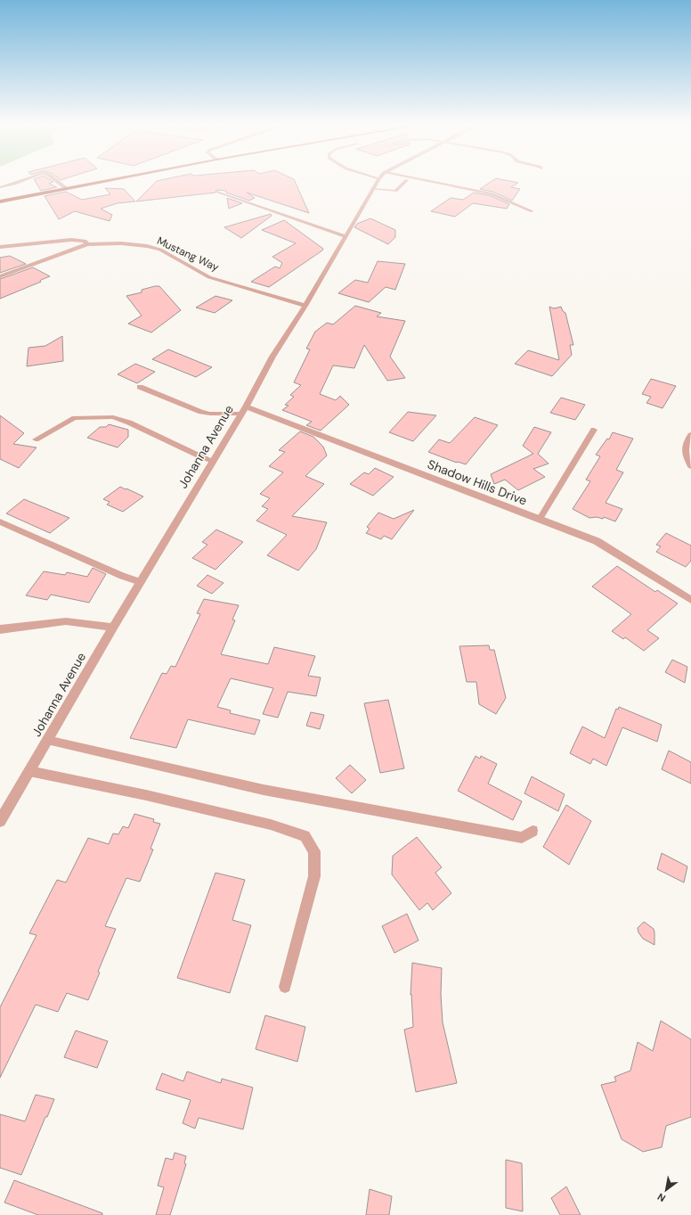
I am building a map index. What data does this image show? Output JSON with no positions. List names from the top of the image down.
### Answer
{
  "streets": {
    "street": ["Mustang Way", "Johanna Avenue", "Shadow Hills Drive"]
  },
  "crossings": [
    ["Mustang Way", "Johanna Avenue"],
    ["Johanna Avenue", "Shadow Hills Drive"]
  ],
  "north": "bottom left"
}
